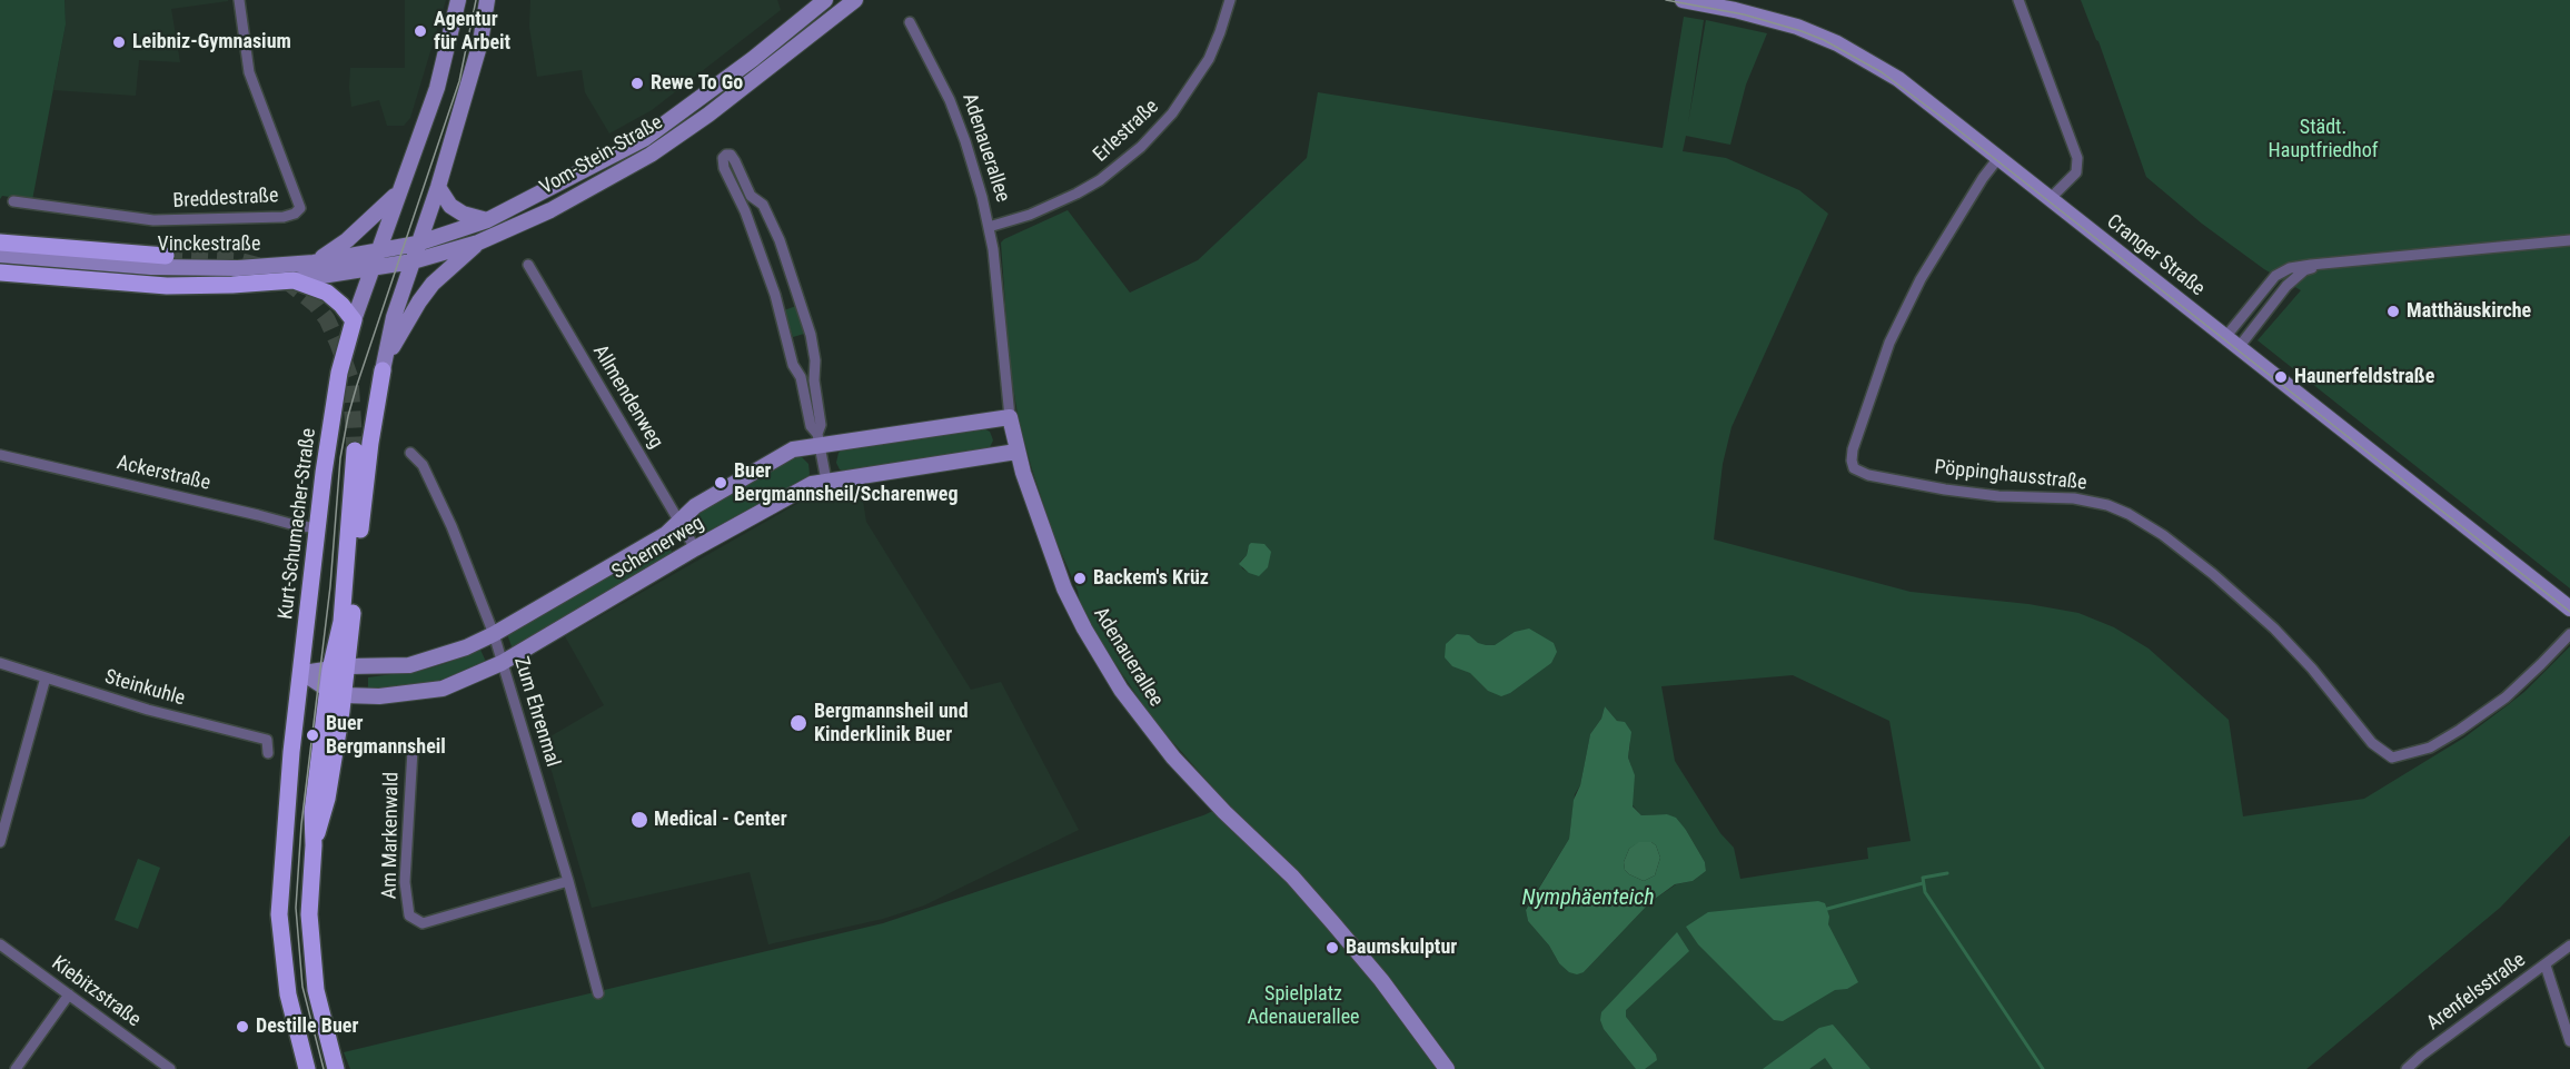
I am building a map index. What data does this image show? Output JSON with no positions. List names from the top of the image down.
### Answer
{
  "streets": {
    "main road": [
      "Adenauerallee",
      "Vom-Stein-Straße",
      "Vinckestraße",
      "Cranger Straße",
      "Kurt-Schumacher-Straße",
      "Schernerweg"
    ],
    "street": [
      "Erlestraße",
      "Breddestraße",
      "Allmendenweg",
      "Ackerstraße",
      "Pöppinghausstraße",
      "Steinkuhle",
      "Zum Ehrenmal",
      "Am Markenwald",
      "Kiebitzstraße",
      "Arenfelsstraße"
    ]
  },
  "crossings": [
    ["Erlestraße", "Adenauerallee"],
    ["Adenauerallee", "Schernerweg"],
    ["Vom-Stein-Straße", "Vinckestraße"],
    ["Vinckestraße", "Kurt-Schumacher-Straße"],
    ["Cranger Straße", "Pöppinghausstraße"],
    ["Allmendenweg", "Schernerweg"],
    ["Ackerstraße", "Kurt-Schumacher-Straße"],
    ["Kurt-Schumacher-Straße", "Schernerweg"],
    ["Schernerweg", "Zum Ehrenmal"],
    ["Zum Ehrenmal", "Am Markenwald"]
  ],
  "water": ["Nymphäenteich"],
  "parks": ["Städt. Hauptfriedhof", "Spielplatz Adenauerallee"],
  "places": [
    "Agentur für Arbeit",
    "Leibniz-Gymnasium",
    "Rewe To Go",
    "Matthäuskirche",
    "Haunerfeldstraße",
    "Buer Bergmannsheil/Scharenweg",
    "Backem's Krüz",
    "Bergmannsheil und Kinderklinik Buer",
    "Buer Bergmannsheil",
    "Medical - Center",
    "Baumskulptur",
    "Destille Buer"
  ]
}
